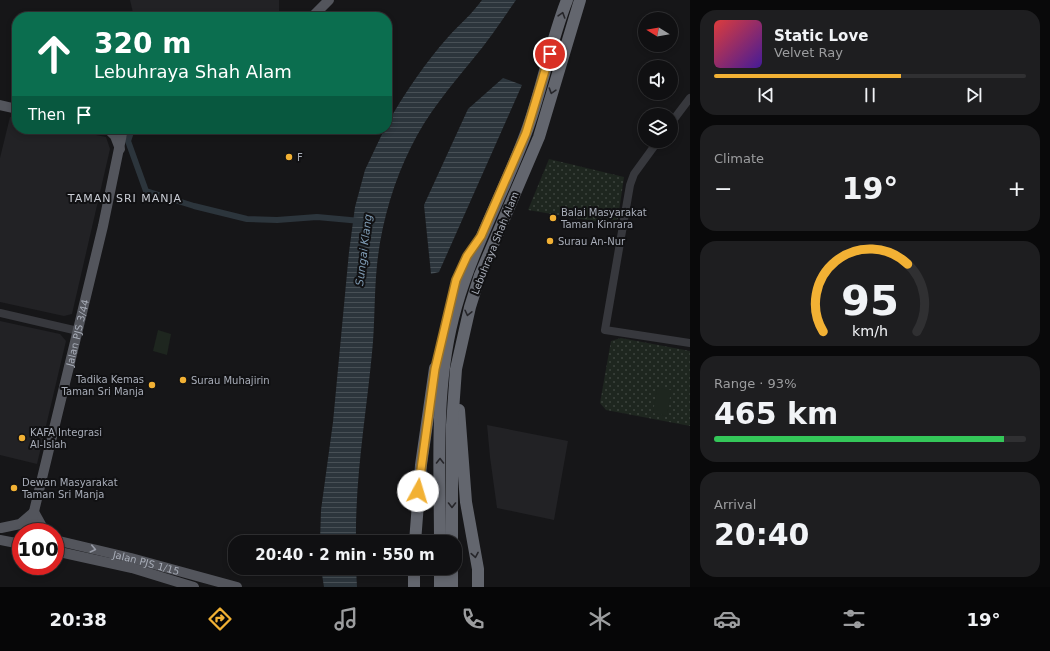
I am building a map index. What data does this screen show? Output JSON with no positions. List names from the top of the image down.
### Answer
{
  "streets": {
    "highway": ["Lebuhraya Shah Alam"],
    "main road": ["Jalan PJS 3/44", "Jalan PJS 1/15"]
  },
  "districts": ["TAMAN SRI MANJA"],
  "water": ["Sungai Klang"],
  "places": [
    "F",
    "Balai Masyarakat Taman Kinrara",
    "Surau An-Nur",
    "Surau Muhajirin",
    "Tadika Kemas Taman Sri Manja",
    "KAFA Integrasi Al-Islah",
    "Dewan Masyarakat Taman Sri Manja"
  ],
  "north": "left",
  "page": {
    "turn": ["320 m", "Lebuhraya Shah Alam"],
    "song": ["Static Love", "Velvet Ray"],
    "then": "Then",
    "tile": [
      "Climate",
      ["Range · 93%", "465 km"],
      ["Arrival", "20:40"]
    ],
    "heat": ["−", "19°", "+"],
    "limit": "100",
    "trip": "20:40 · 2 min · 550 m",
    "tabs": ["20:38", "19°"],
    "gauge": ["95", "km/h"]
  }
}
